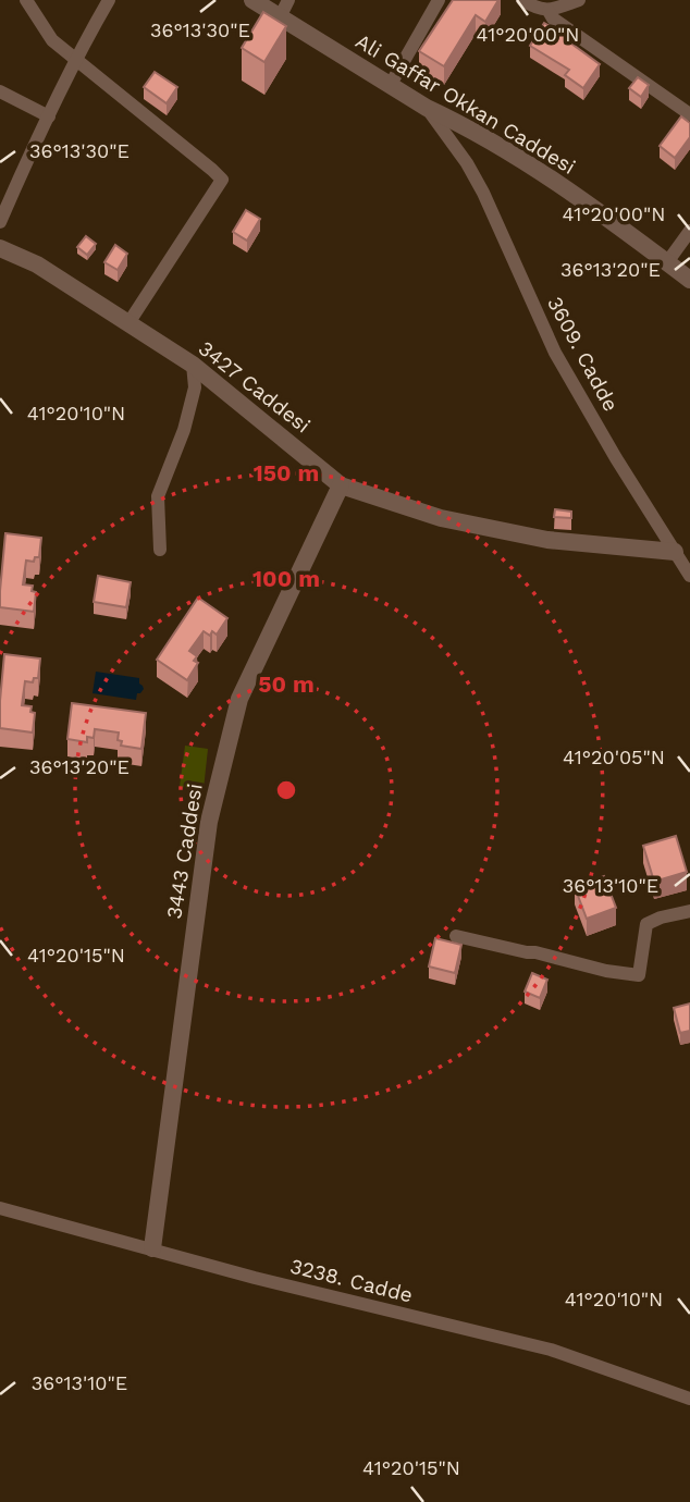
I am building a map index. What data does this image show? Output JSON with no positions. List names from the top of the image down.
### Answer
{
  "streets": {
    "street": [
      "Ali Gaffar Okkan Caddesi",
      "3609. Cadde",
      "3427 Caddesi",
      "3443 Caddesi",
      "3238. Cadde"
    ]
  },
  "crossings": [
    ["Ali Gaffar Okkan Caddesi", "3609. Cadde"],
    ["3609. Cadde", "3427 Caddesi"],
    ["3427 Caddesi", "3443 Caddesi"],
    ["3443 Caddesi", "3238. Cadde"]
  ],
  "coordinates": [
    "36°13'30\"E",
    "41°20'00\"N",
    "36°13'20\"E",
    "41°20'10\"N",
    "41°20'05\"N",
    "36°13'10\"E",
    "41°20'15\"N"
  ],
  "rings": ["150 m", "100 m", "50 m"]
}
